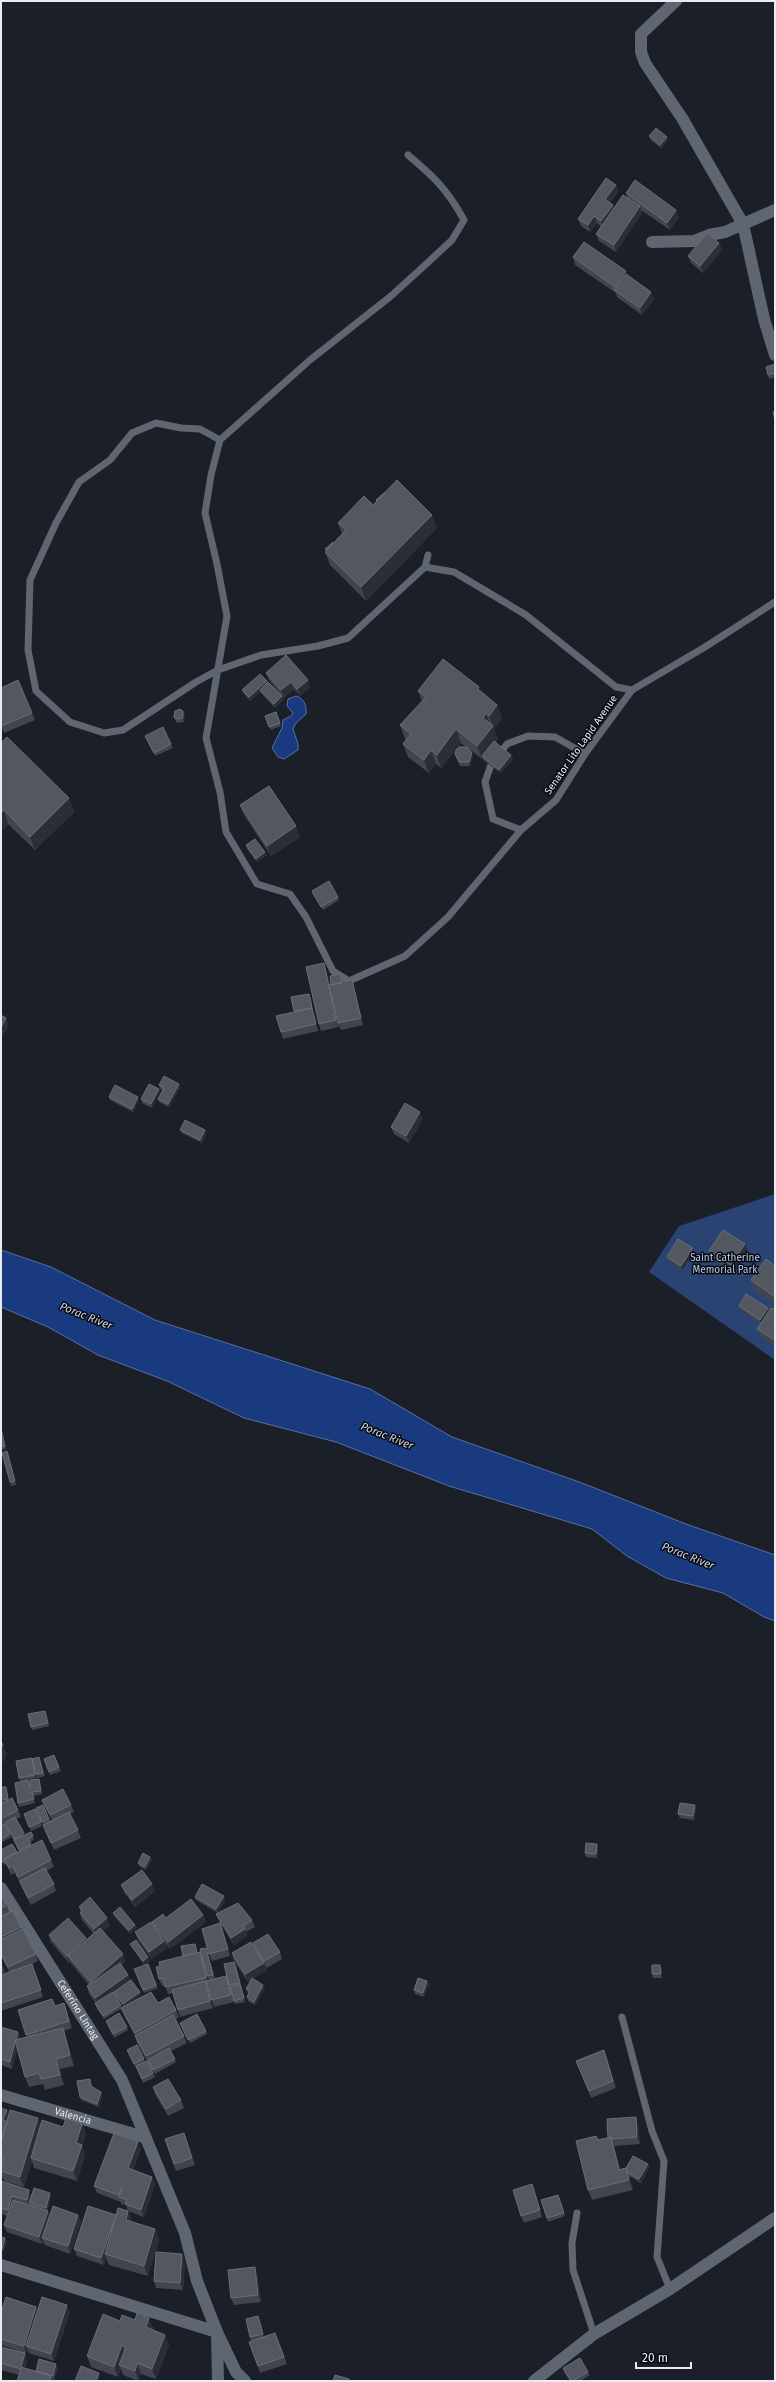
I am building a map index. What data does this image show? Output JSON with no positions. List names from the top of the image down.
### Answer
{
  "streets": {
    "street": ["Ceferino LIntag", "Valencia"],
    "lane": ["Senator Lito Lapid Avenue"]
  },
  "crossings": [
    ["Ceferino LIntag", "Valencia"]
  ],
  "water": ["Porac River"],
  "parks": ["Saint Catherine Memorial Park"],
  "scale_bar": "20 m"
}
